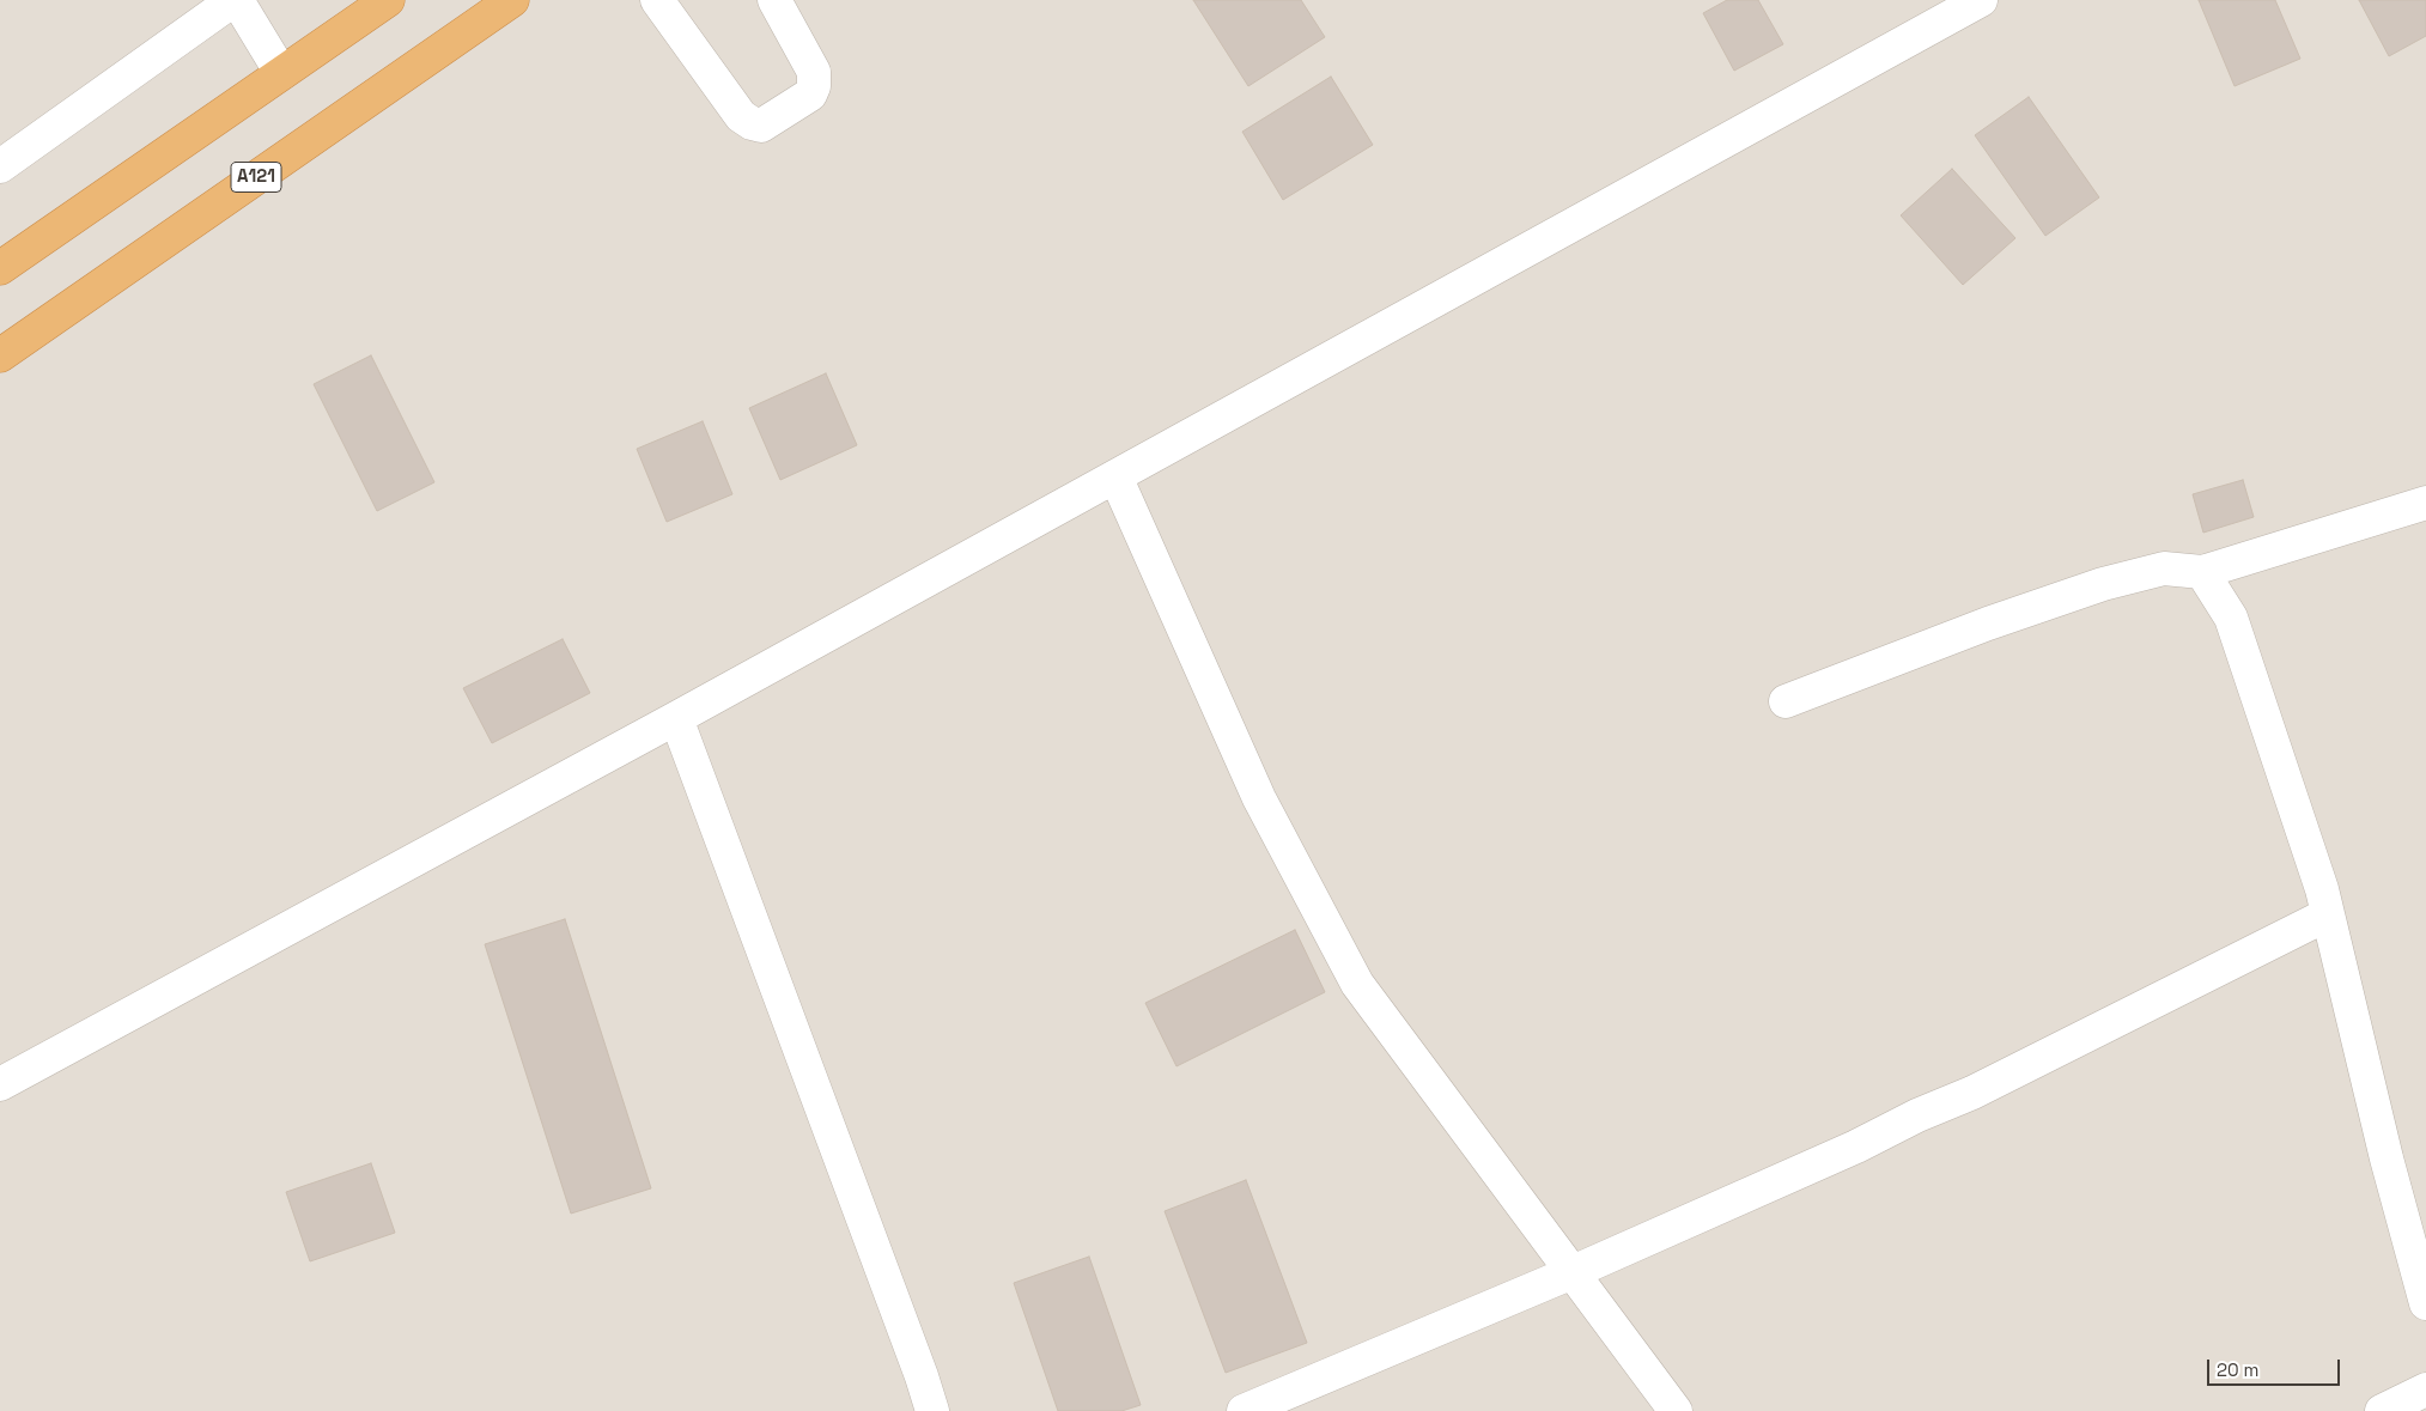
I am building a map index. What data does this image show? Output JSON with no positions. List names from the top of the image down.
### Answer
{
  "streets": {
    "highway": ["A121"]
  },
  "scale_bar": "20 m"
}
